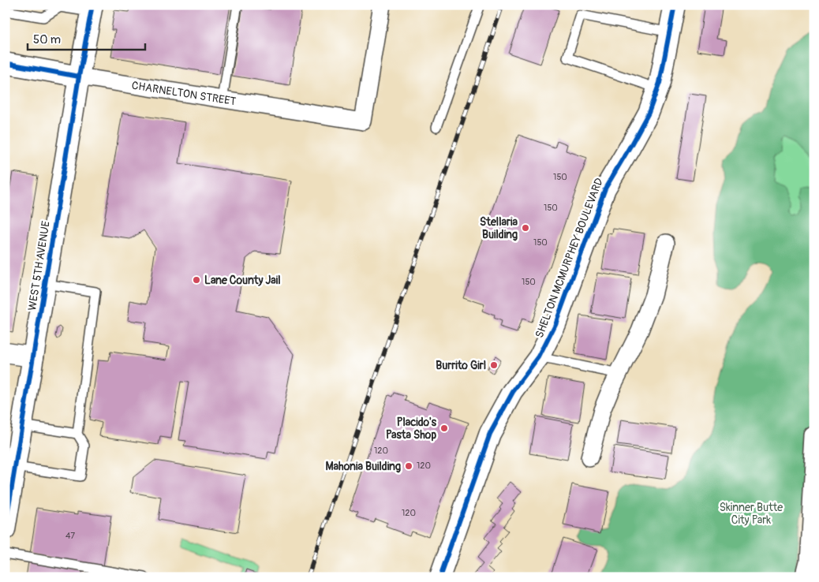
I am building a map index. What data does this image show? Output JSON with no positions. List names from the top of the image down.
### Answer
{
  "streets": {
    "street": ["CHARNELTON STREET", "SHELTON MCMURPHEY BOULEVARD", "WEST 5TH AVENUE"]
  },
  "crossings": [
    ["CHARNELTON STREET", "WEST 5TH AVENUE"]
  ],
  "parks": ["Skinner Butte City Park"],
  "places": [
    "Stellaria Building",
    "Lane County Jail",
    "Burrito Girl",
    "Placido's Pasta Shop",
    "Mahonia Building"
  ],
  "house_numbers": [
    "150",
    "150",
    "150",
    "150",
    "120",
    "120",
    "120",
    "47"
  ],
  "scale_bar": "50 m"
}
